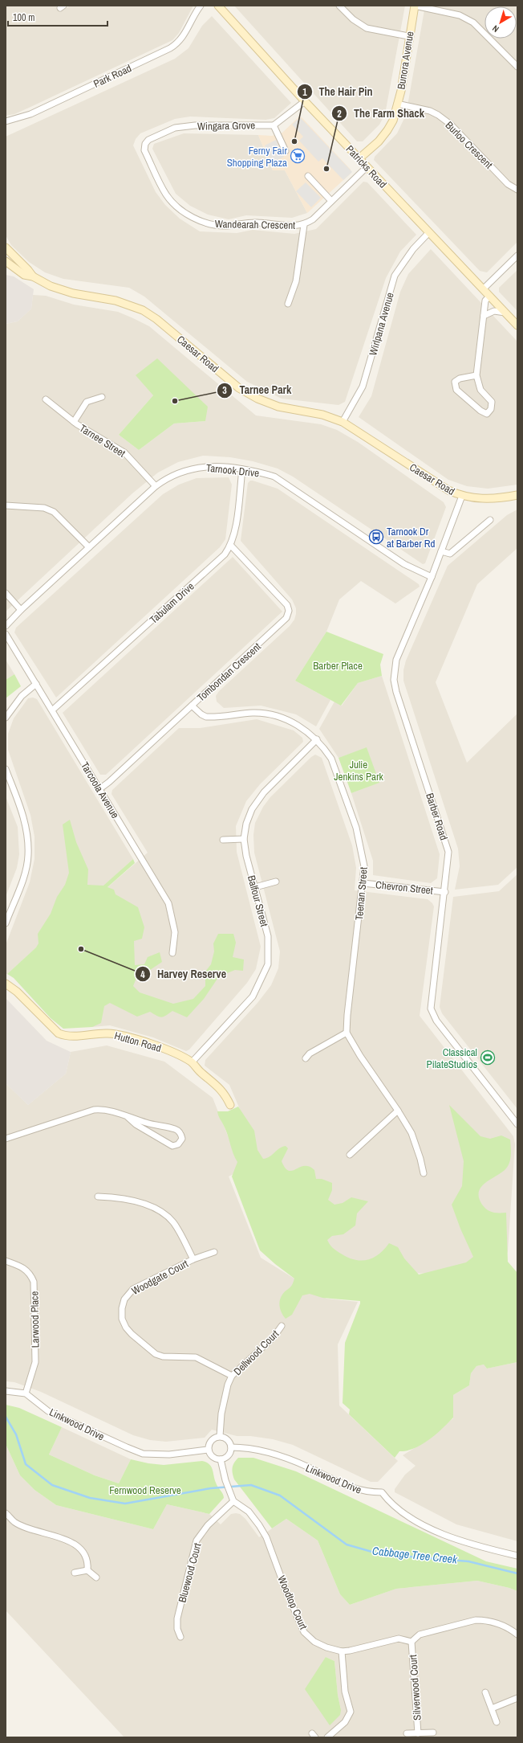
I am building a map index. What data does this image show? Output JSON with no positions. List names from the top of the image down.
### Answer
{
  "streets": {
    "street": [
      "Bunora Avenue",
      "Park Road",
      "Wingara Grove",
      "Burloo Crescent",
      "Patricks Road",
      "Wandearah Crescent",
      "Wirlpana Avenue",
      "Caesar Road",
      "Tarnee Street",
      "Tarnook Drive",
      "Tabulam Drive",
      "Tombondan Crescent",
      "Tarcoola Avenue",
      "Barber Road",
      "Chevron Street",
      "Teenan Street",
      "Balfour Street",
      "Hutton Road",
      "Woodgate Court",
      "Larwood Place",
      "Dellwood Court",
      "Linkwood Drive",
      "Bluewood Court",
      "Woodtop Court",
      "Silverwood Court"
    ]
  },
  "crossings": [
    ["Bunora Avenue", "Burloo Crescent"],
    ["Bunora Avenue", "Patricks Road"],
    ["Wingara Grove", "Wandearah Crescent"],
    ["Patricks Road", "Wandearah Crescent"],
    ["Patricks Road", "Wirlpana Avenue"],
    ["Wirlpana Avenue", "Caesar Road"],
    ["Caesar Road", "Barber Road"],
    ["Tarnee Street", "Tarnook Drive"],
    ["Tarnook Drive", "Tabulam Drive"],
    ["Tarnook Drive", "Barber Road"],
    ["Tabulam Drive", "Tombondan Crescent"],
    ["Tabulam Drive", "Tarcoola Avenue"],
    ["Tombondan Crescent", "Tarcoola Avenue"],
    ["Tombondan Crescent", "Teenan Street"],
    ["Barber Road", "Chevron Street"],
    ["Chevron Street", "Teenan Street"],
    ["Teenan Street", "Balfour Street"],
    ["Balfour Street", "Hutton Road"],
    ["Woodgate Court", "Dellwood Court"],
    ["Larwood Place", "Linkwood Drive"],
    ["Dellwood Court", "Linkwood Drive"],
    ["Bluewood Court", "Woodtop Court"],
    ["Woodtop Court", "Silverwood Court"]
  ],
  "water": ["Cabbage Tree Creek"],
  "parks": ["Barber Place", "Julie Jenkins Park", "Fernwood Reserve"],
  "places": {
    "other": [
      "The Hair Pin",
      "The Farm Shack",
      "Tarnee Park",
      "Harvey Reserve"
    ],
    "supermarket": ["Ferny Fair Shopping Plaza"],
    "bus stop": ["Tarnook Dr at Barber Rd"],
    "sports": ["Classical PilateStudios"]
  },
  "scale_bar": "100 m",
  "north": "bottom left"
}
